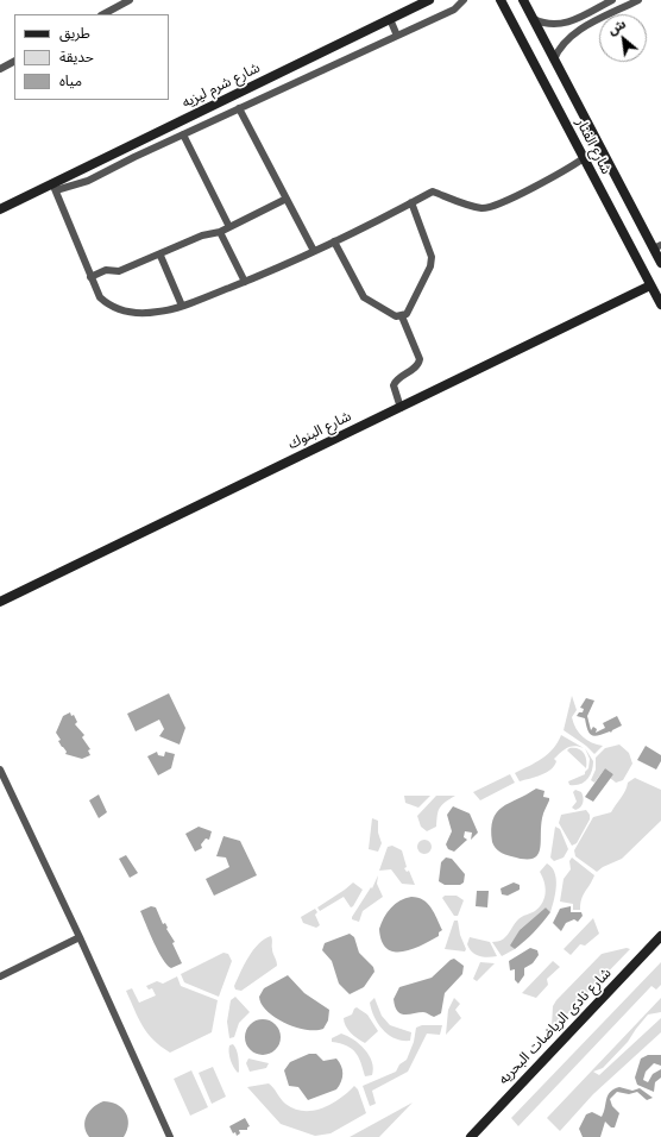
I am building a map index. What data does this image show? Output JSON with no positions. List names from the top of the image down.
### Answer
{
  "streets": {
    "main road": [
      "شارع شرم ليزيه",
      "شارع الفنار",
      "شارع البنوك",
      "شارع نادى الرياضات البحريه"
    ]
  },
  "crossings": [
    ["شارع الفنار", "شارع البنوك"]
  ],
  "legend": ["طريق", "حديقة", "مياه"],
  "north": "top left"
}
